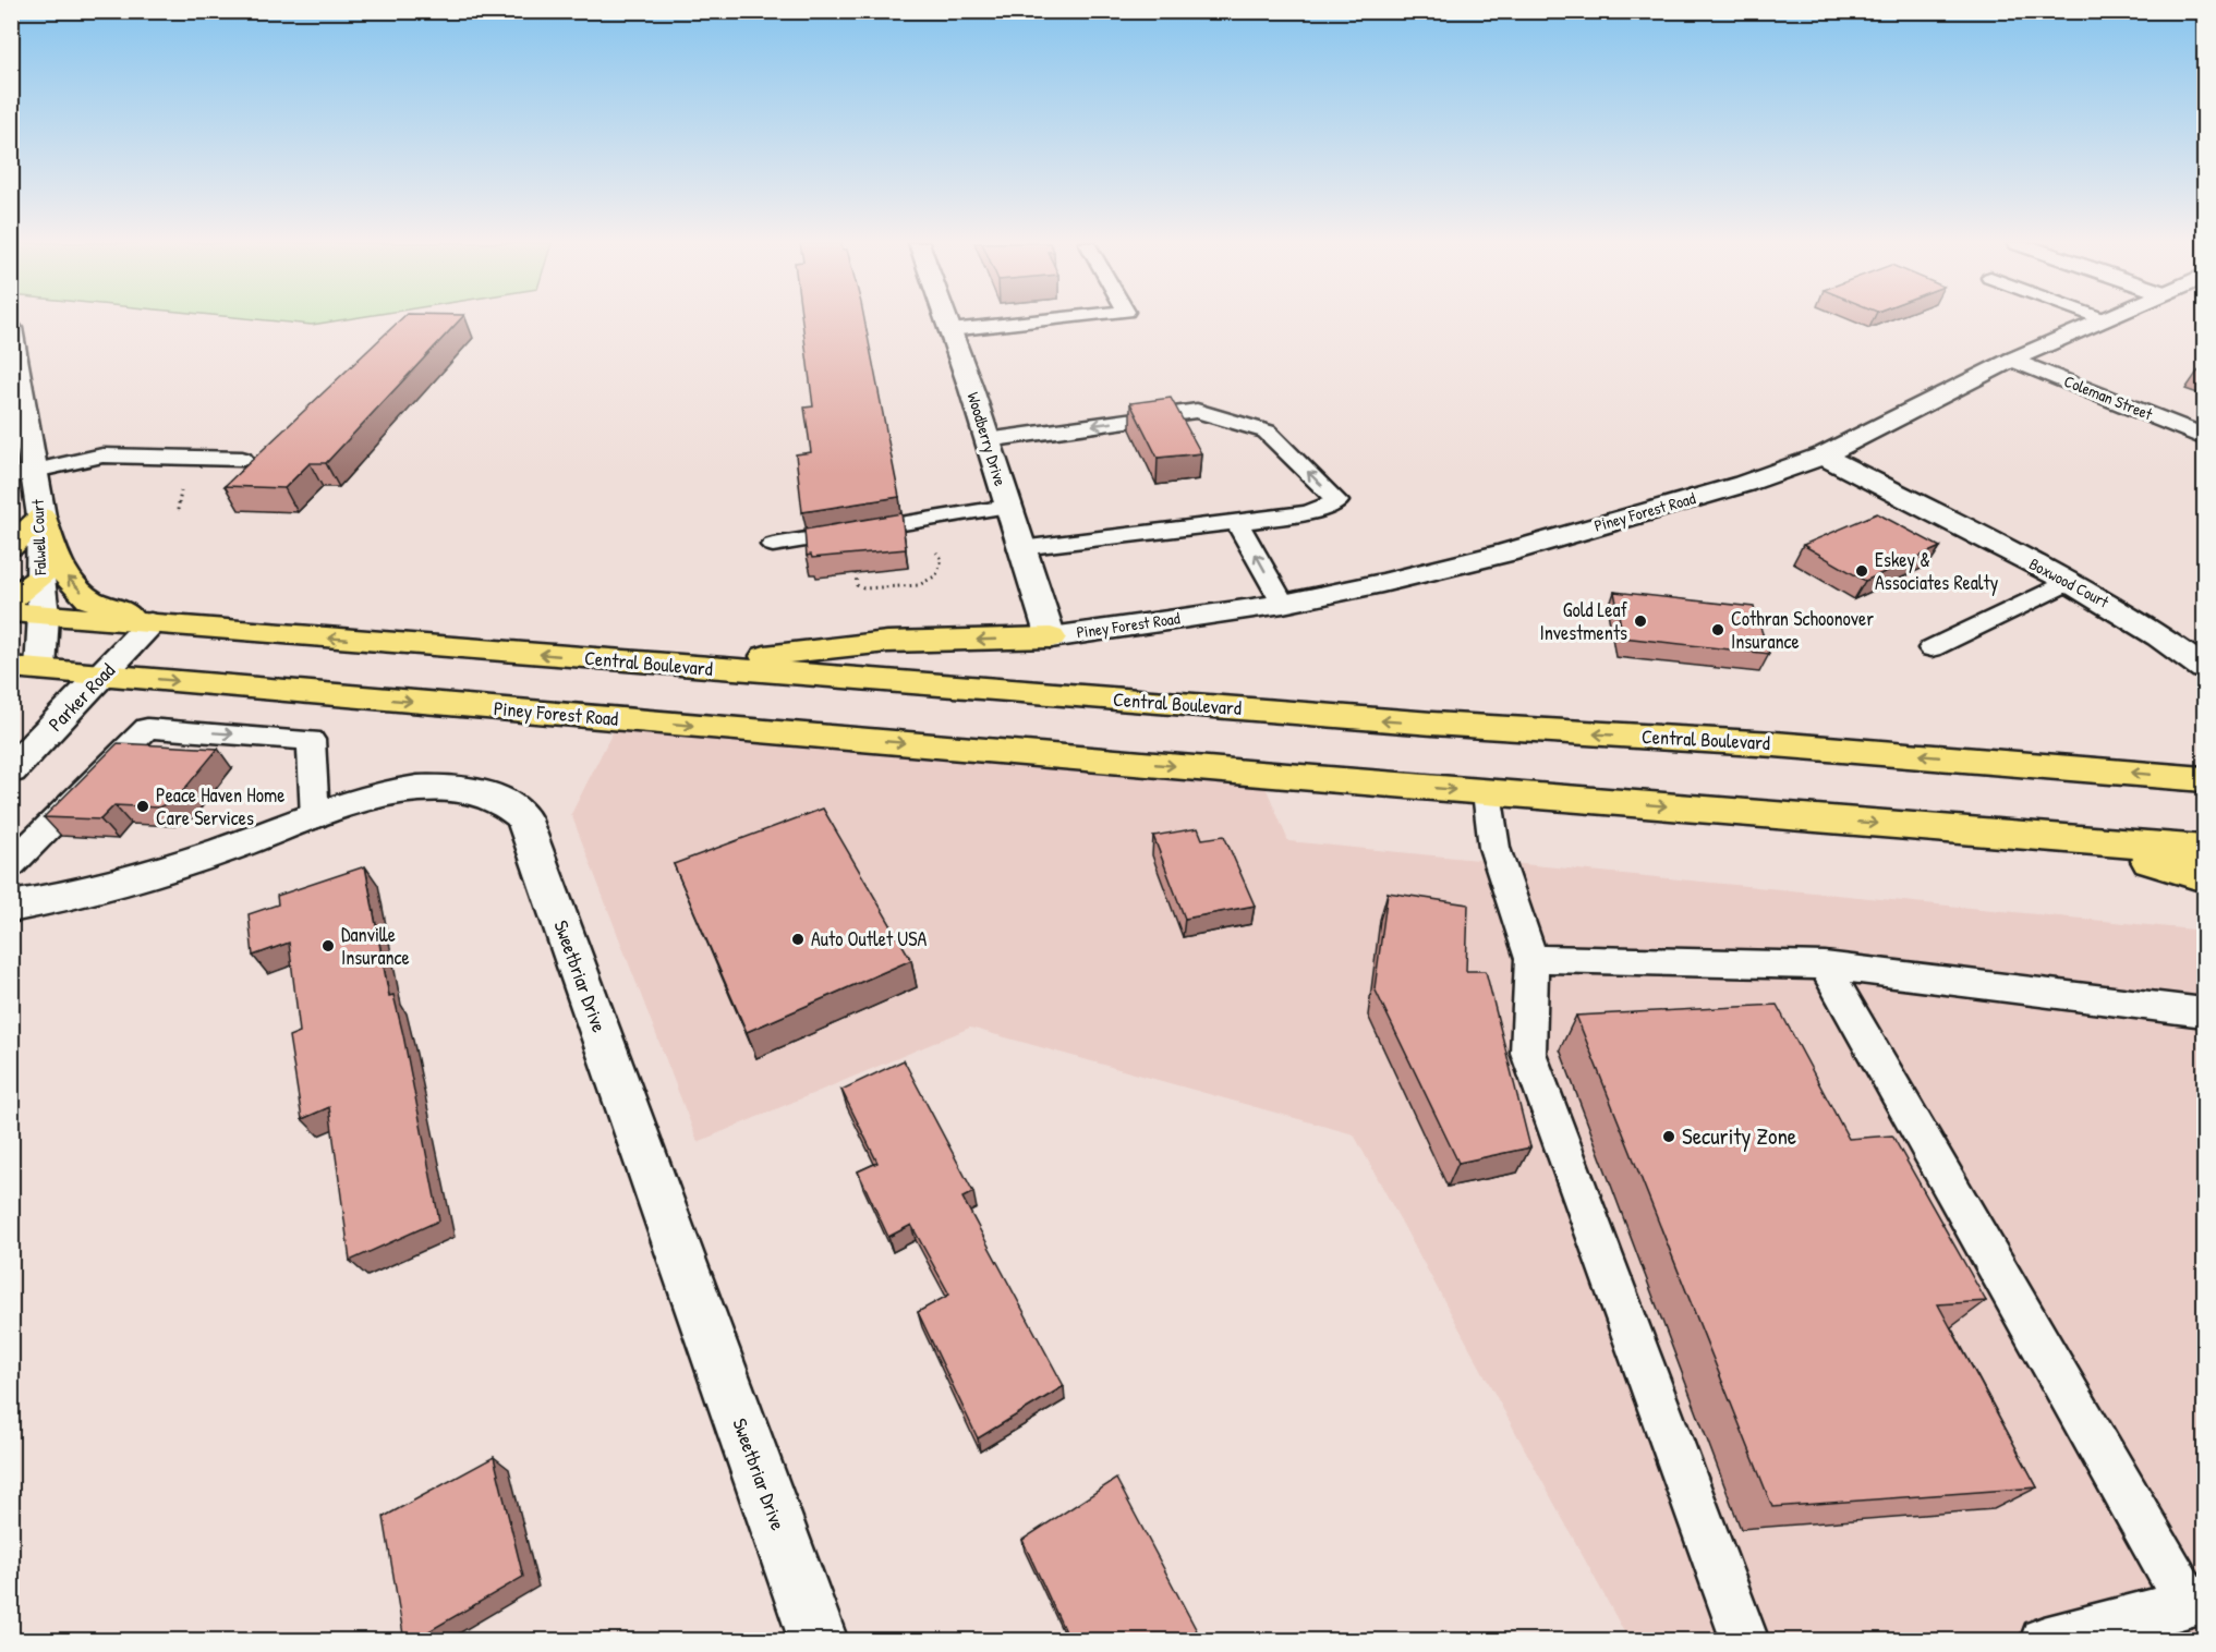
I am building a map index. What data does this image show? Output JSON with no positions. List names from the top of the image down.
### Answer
{
  "streets": {
    "main road": ["Piney Forest Road", "Central Boulevard"],
    "street": [
      "Coleman Street",
      "Woodberry Drive",
      "Falwell Court",
      "Boxwood Court",
      "Parker Road",
      "Sweetbriar Drive"
    ]
  },
  "crossings": [
    ["Coleman Street", "Piney Forest Road"],
    ["Woodberry Drive", "Piney Forest Road"],
    ["Piney Forest Road", "Falwell Court"],
    ["Piney Forest Road", "Boxwood Court"],
    ["Piney Forest Road", "Parker Road"],
    ["Central Boulevard", "Parker Road"]
  ],
  "places": [
    "Eskey & Associates Realty",
    "Gold Leaf Investments",
    "Cothran Schoonover Insurance",
    "Peace Haven Home Care Services",
    "Auto Outlet USA",
    "Danville Insurance",
    "Security Zone"
  ]
}
